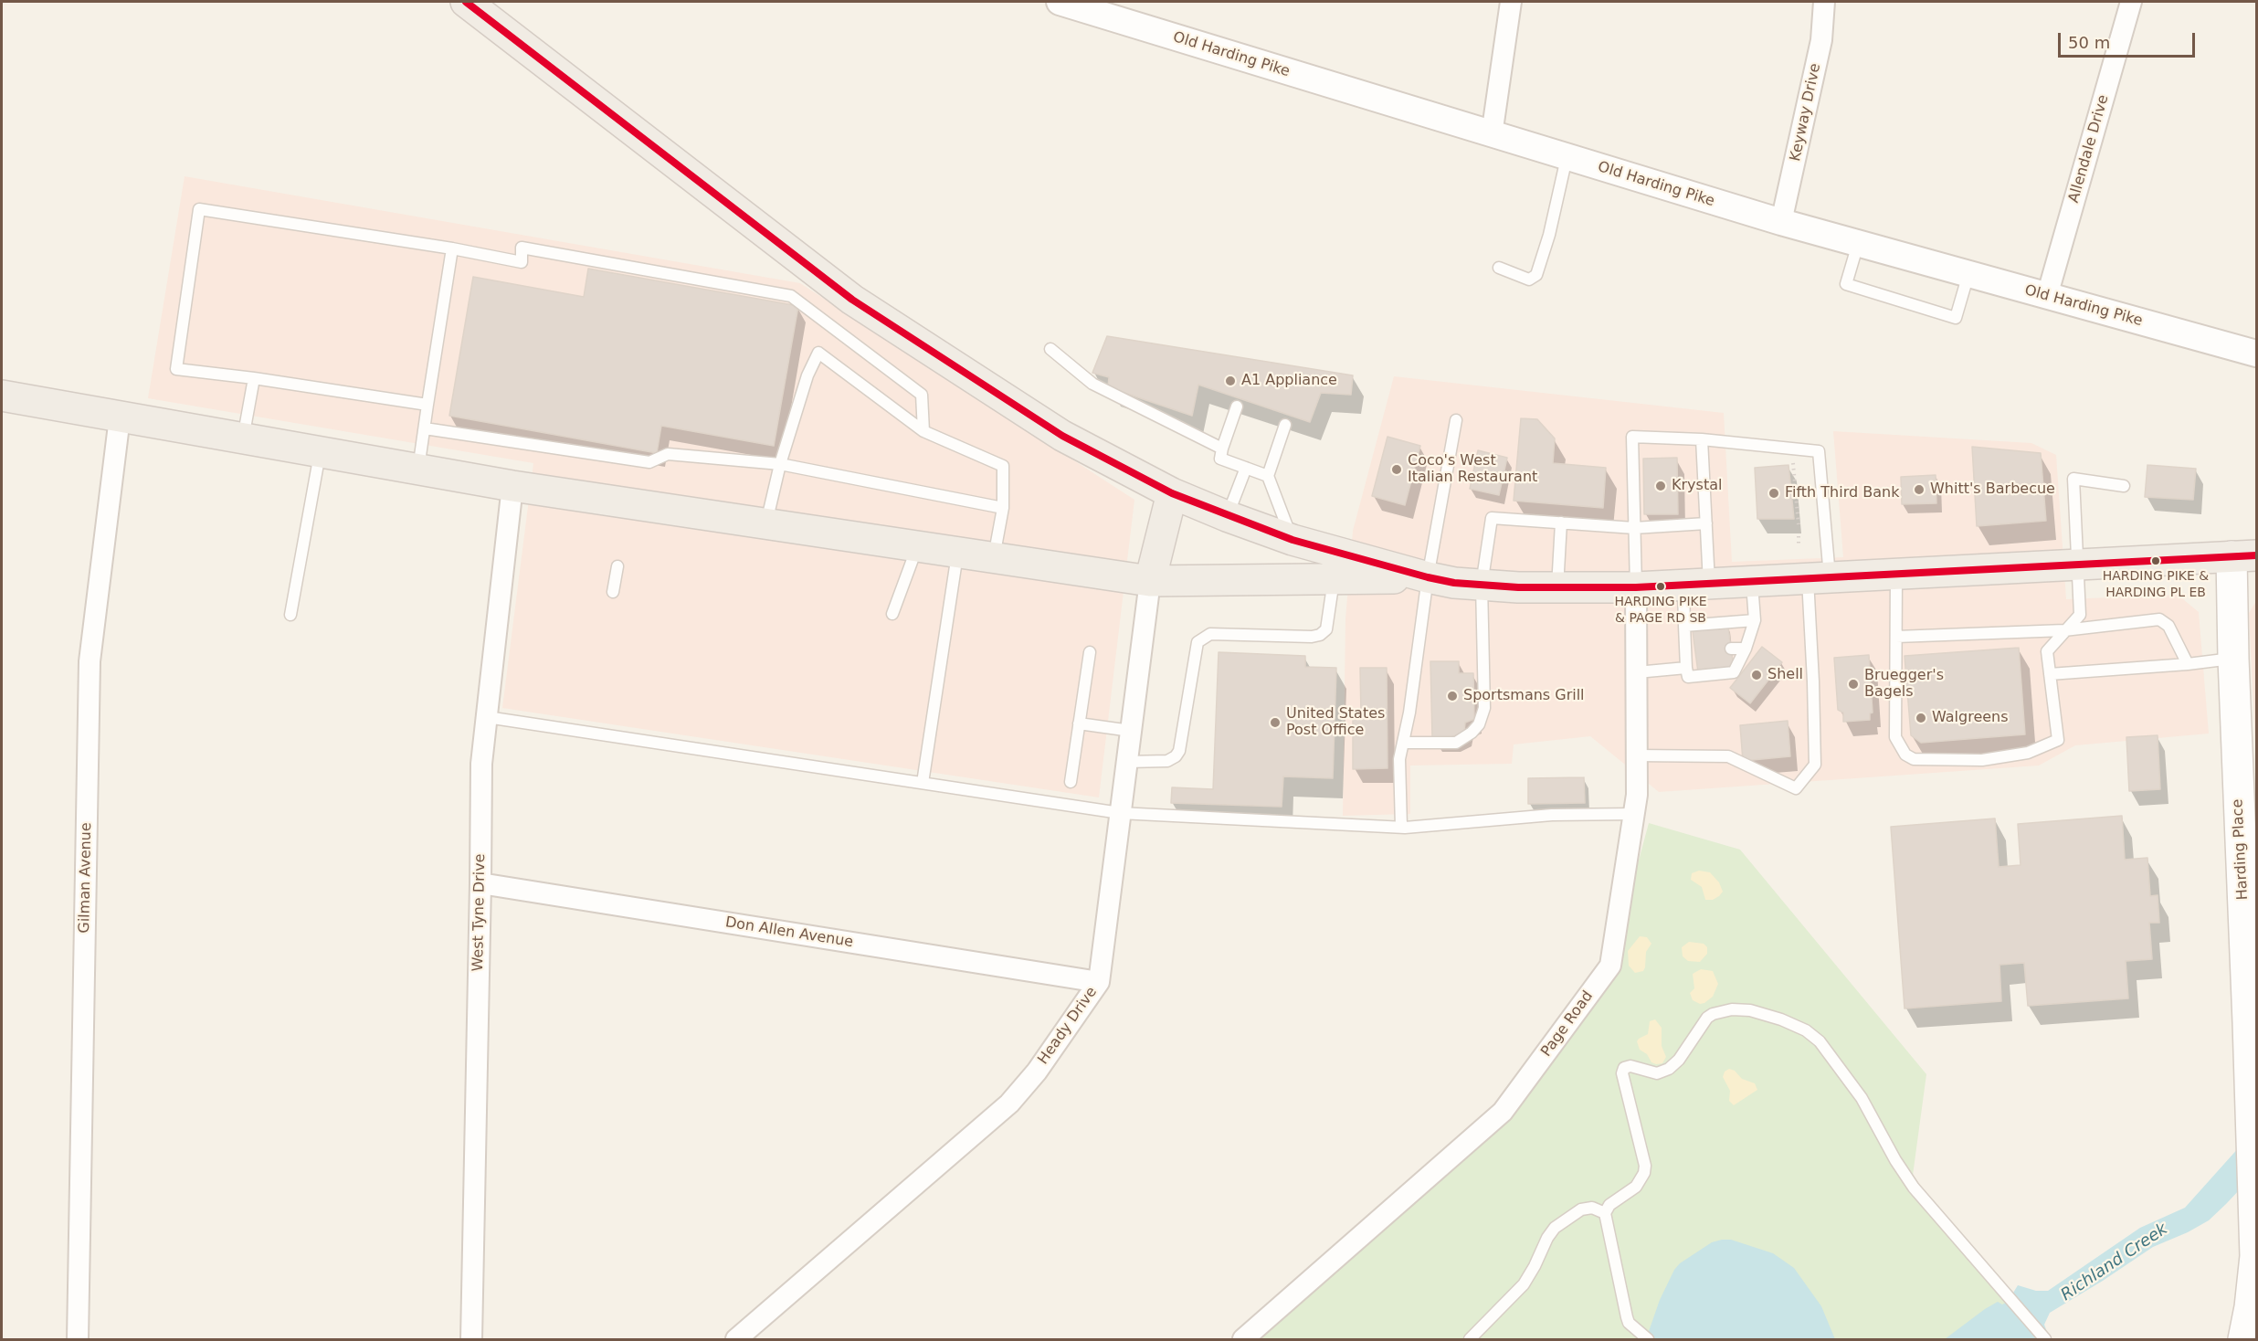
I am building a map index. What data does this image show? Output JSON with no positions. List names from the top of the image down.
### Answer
{
  "streets": {
    "main road": ["Harding Place"],
    "street": [
      "Old Harding Pike",
      "Keyway Drive",
      "Allendale Drive",
      "Gilman Avenue",
      "West Tyne Drive",
      "Don Allen Avenue",
      "Page Road",
      "Heady Drive"
    ]
  },
  "crossings": [
    ["Old Harding Pike", "Keyway Drive"],
    ["Old Harding Pike", "Allendale Drive"],
    ["West Tyne Drive", "Don Allen Avenue"],
    ["Don Allen Avenue", "Heady Drive"]
  ],
  "water": ["Richland Creek"],
  "places": [
    "A1 Appliance",
    "Coco's West Italian Restaurant",
    "Krystal",
    "Whitt's Barbecue",
    "Fifth Third Bank",
    "HARDING PIKE & HARDING PL EB",
    "HARDING PIKE & PAGE RD SB",
    "Shell",
    "Bruegger's Bagels",
    "Sportsmans Grill",
    "Walgreens",
    "United States Post Office"
  ],
  "scale_bar": "50 m"
}
